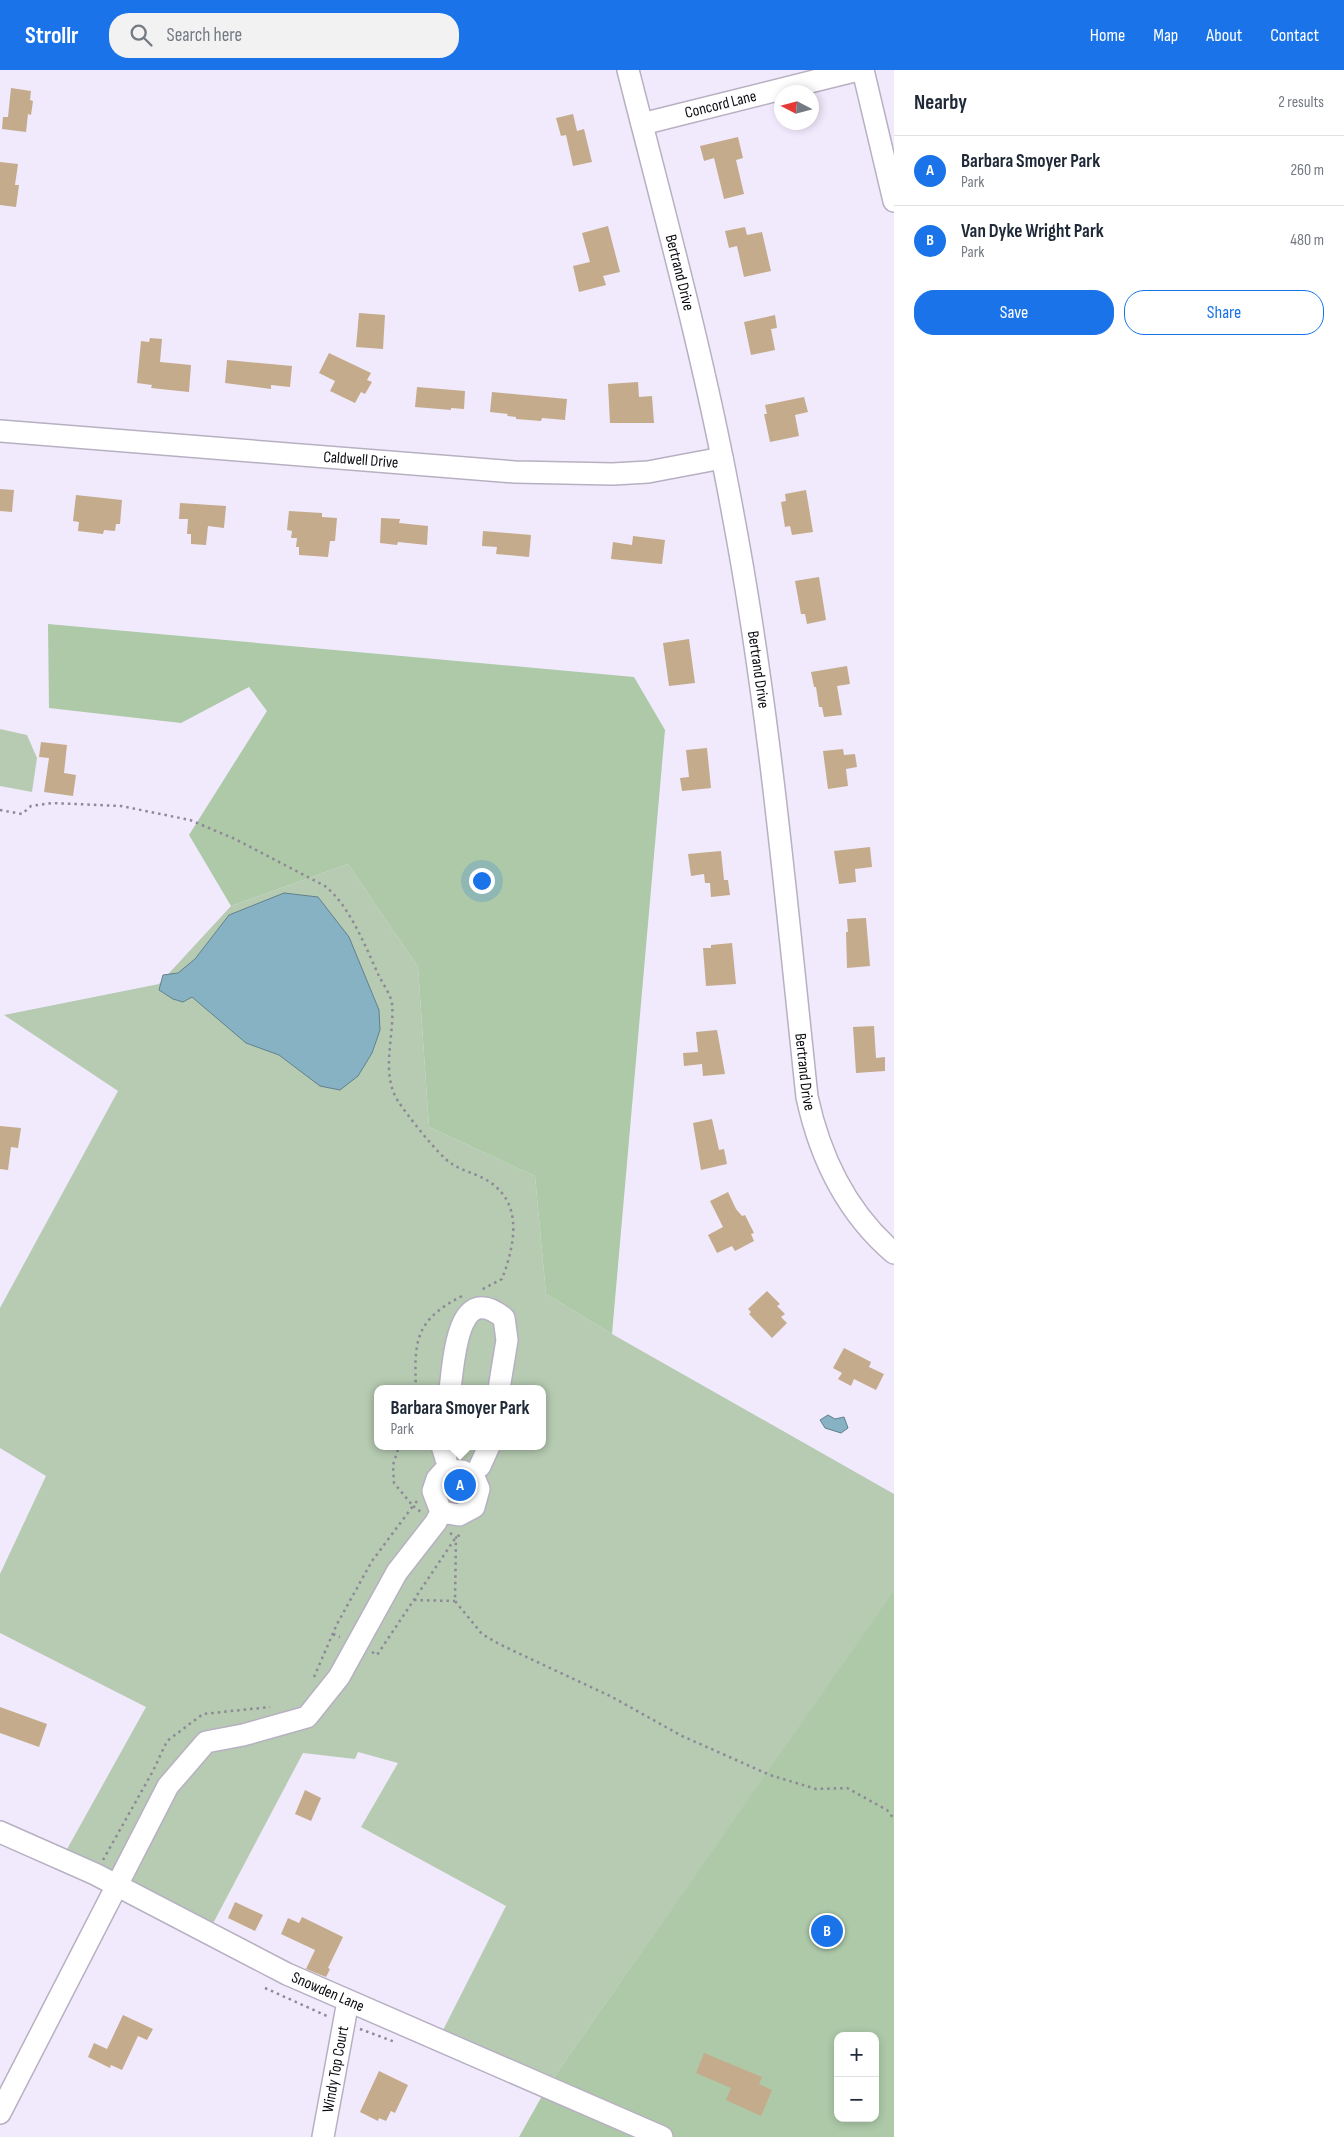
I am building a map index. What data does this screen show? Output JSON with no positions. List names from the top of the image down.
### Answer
{
  "streets": {
    "street": [
      "Concord Lane",
      "Bertrand Drive",
      "Caldwell Drive",
      "Snowden Lane",
      "Windy Top Court"
    ]
  },
  "crossings": [
    ["Concord Lane", "Bertrand Drive"],
    ["Bertrand Drive", "Caldwell Drive"],
    ["Snowden Lane", "Windy Top Court"]
  ],
  "north": "left",
  "page": {
    "header": "Strollr",
    "search": "Search here",
    "nav": [
      "Home",
      "Map",
      "About",
      "Contact"
    ],
    "heading": ["Nearby", "2 results"],
    "list": [
      {
        "mark": "A",
        "name": "Barbara Smoyer Park",
        "note": "Park",
        "value": "260 m"
      },
      {
        "mark": "B",
        "name": "Van Dyke Wright Park",
        "note": "Park",
        "value": "480 m"
      }
    ],
    "buttons": ["Save", "Share"],
    "popup": ["Barbara Smoyer Park", "Park"],
    "pins": ["A", "B"],
    "map_buttons": ["+", "−"]
  }
}
